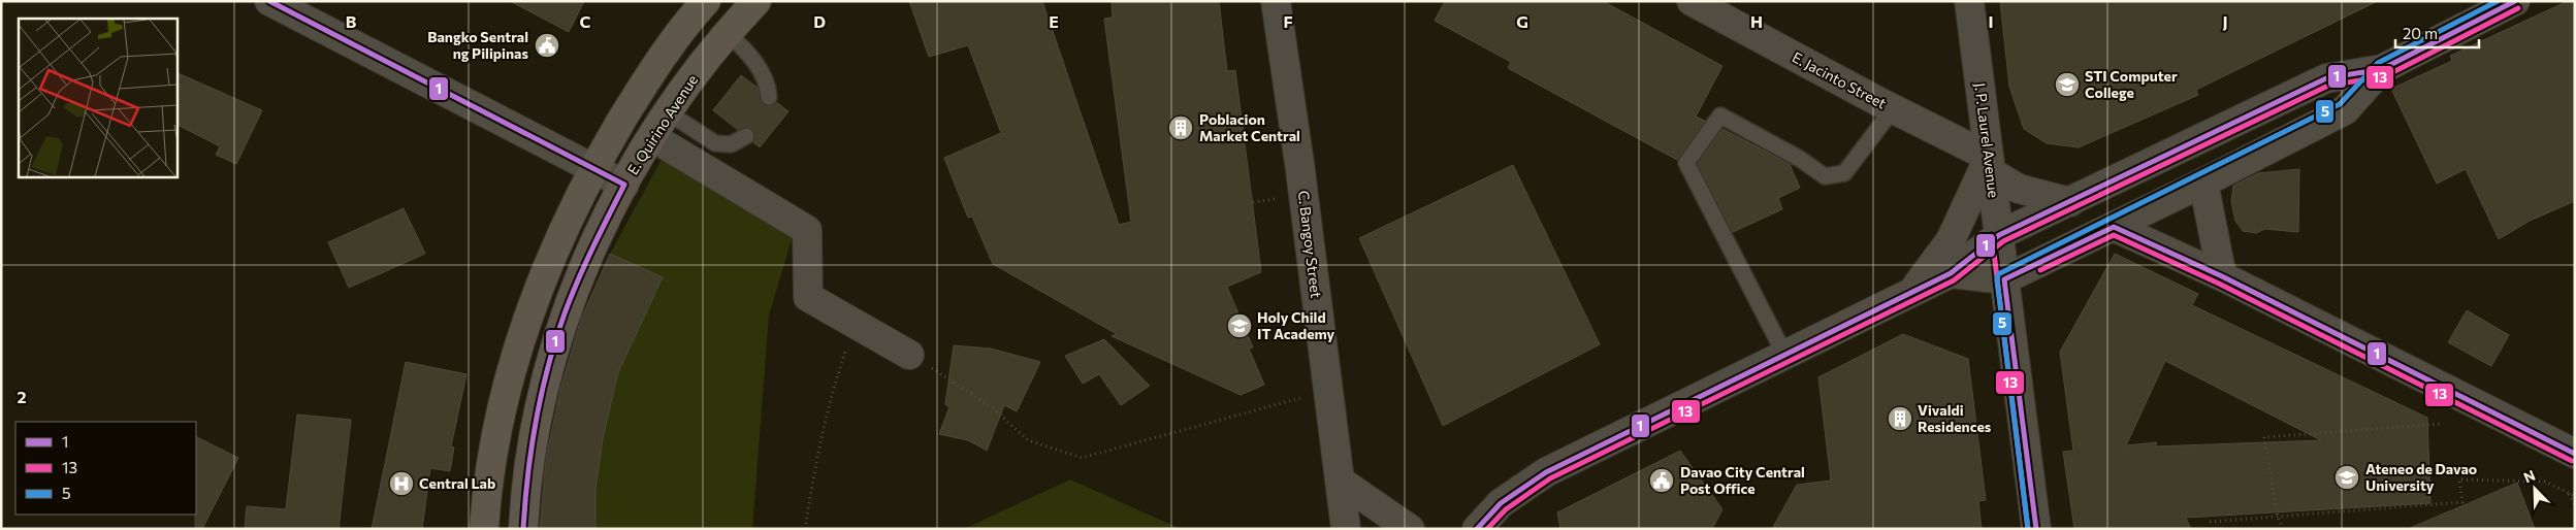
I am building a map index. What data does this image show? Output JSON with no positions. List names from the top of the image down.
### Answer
{
  "streets": {
    "main road": [
      "E. Jacinto Street",
      "E. Quirino Avenue",
      "J. P. Laurel Avenue",
      "C. Bangoy Street"
    ]
  },
  "crossings": [
    ["E. Jacinto Street", "J. P. Laurel Avenue"]
  ],
  "places": {
    "public building": ["Bangko Sentral ng Pilipinas", "Davao City Central Post Office"],
    "school or university": ["STI Computer College", "Holy Child IT Academy", "Ateneo de Davao University"],
    "building": ["Poblacion Market Central", "Vivaldi Residences"],
    "hospital": ["Central Lab"]
  },
  "lines": ["transit line 1", "transit line 5", "transit line 13"],
  "legend": ["1", "13", "5"],
  "scale_bar": "20 m",
  "north": "top left",
  "grid": {
    "columns": [
      "B",
      "C",
      "D",
      "E",
      "F",
      "G",
      "H",
      "I",
      "J"
    ],
    "rows": ["2"]
  }
}
